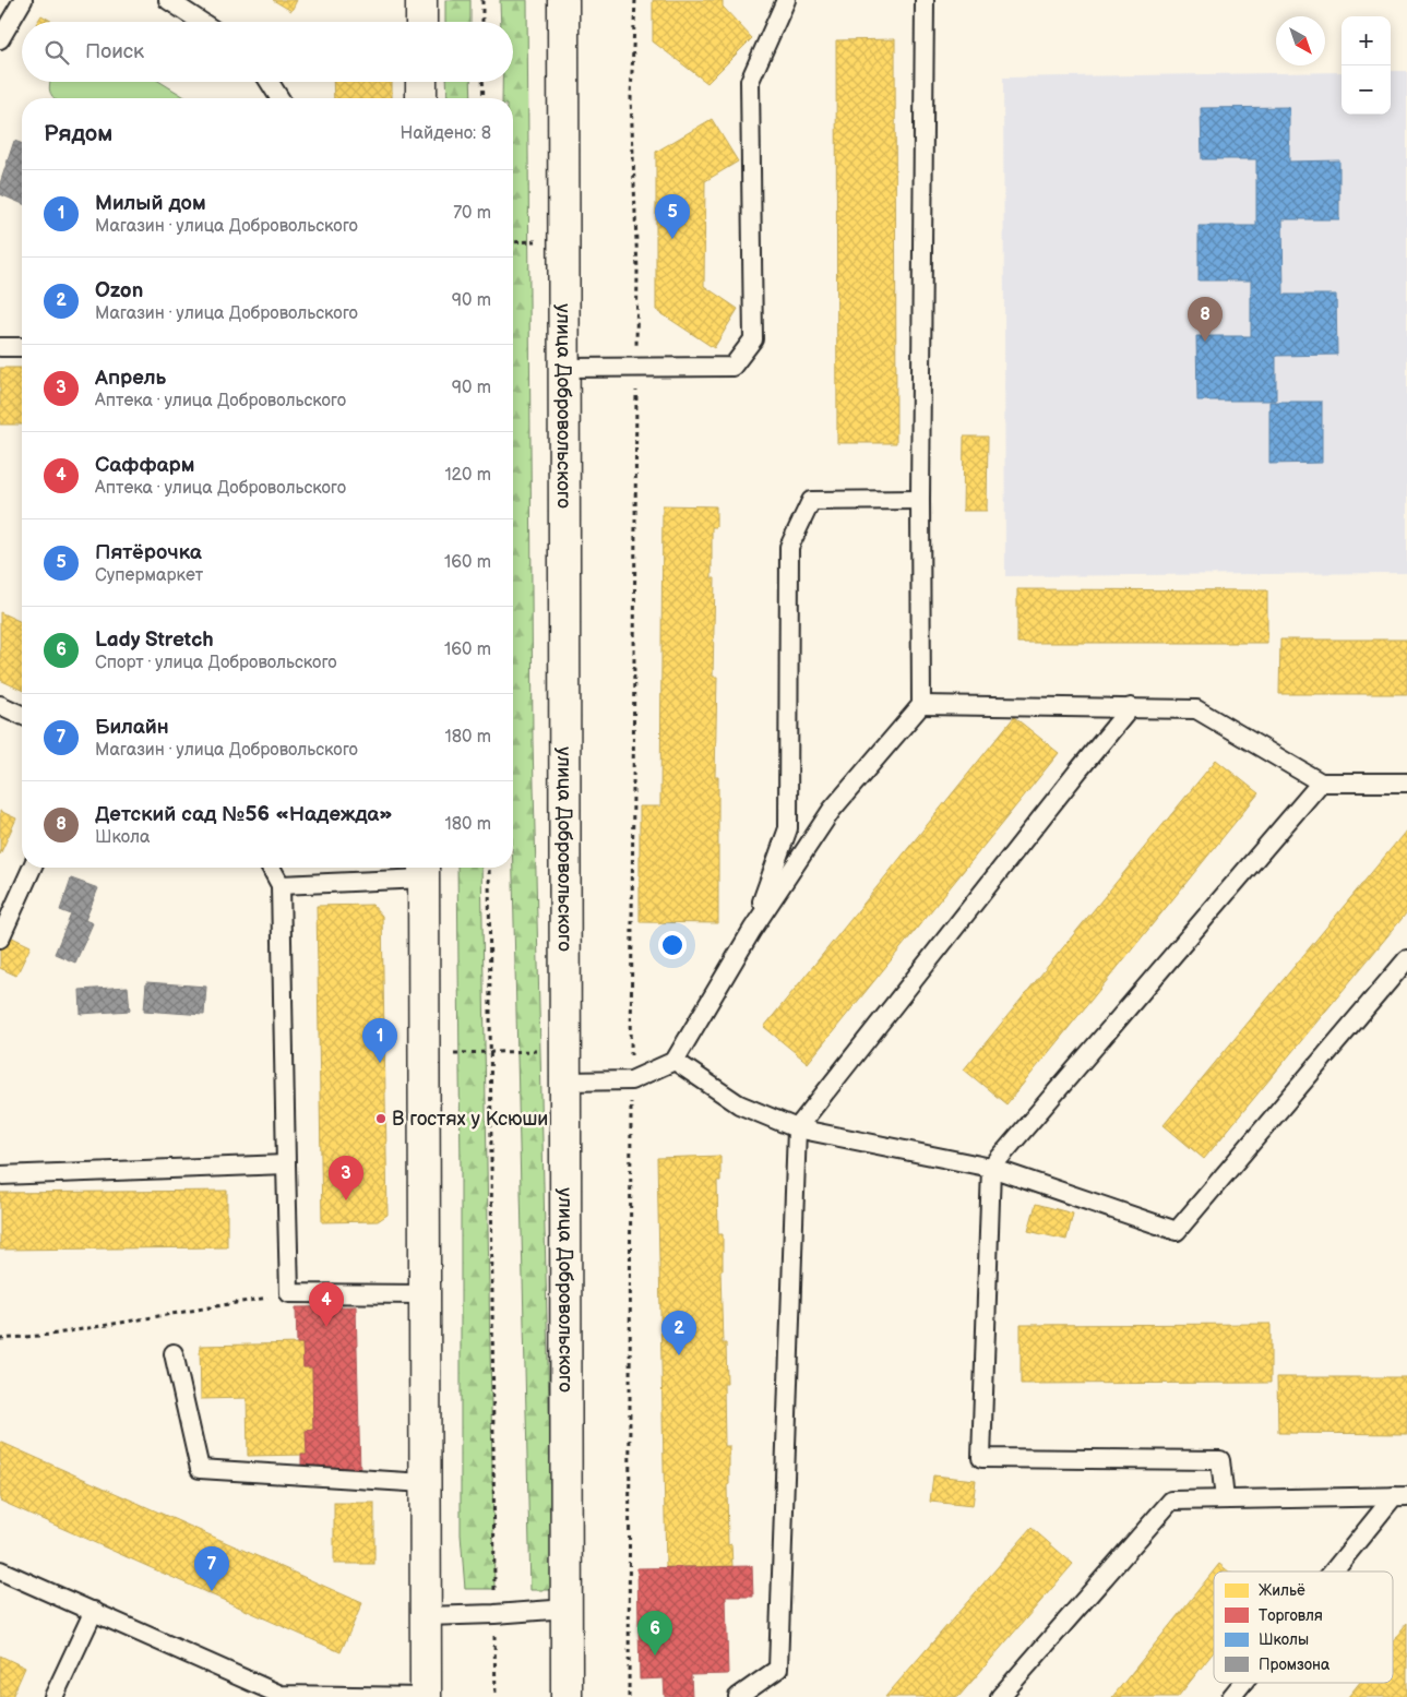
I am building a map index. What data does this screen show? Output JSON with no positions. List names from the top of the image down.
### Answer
{
  "streets": {
    "main road": ["улица Добровольского"]
  },
  "places": ["В гостях у Ксюши"],
  "legend": [
    "Жильё",
    "Торговля",
    "Школы",
    "Промзона"
  ],
  "north": "bottom right",
  "page": {
    "map_buttons": ["+", "−"],
    "search": "Поиск",
    "heading": ["Рядом", "Найдено: 8"],
    "list": [
      {
        "mark": "1",
        "name": "Милый дом",
        "note": "Магазин · улица Добровольского",
        "value": "70 m"
      },
      {
        "mark": "2",
        "name": "Ozon",
        "note": "Магазин · улица Добровольского",
        "value": "90 m"
      },
      {
        "mark": "3",
        "name": "Апрель",
        "note": "Аптека · улица Добровольского",
        "value": "90 m"
      },
      {
        "mark": "4",
        "name": "Саффарм",
        "note": "Аптека · улица Добровольского",
        "value": "120 m"
      },
      {
        "mark": "5",
        "name": "Пятёрочка",
        "note": "Супермаркет",
        "value": "160 m"
      },
      {
        "mark": "6",
        "name": "Lady Stretch",
        "note": "Спорт · улица Добровольского",
        "value": "160 m"
      },
      {
        "mark": "7",
        "name": "Билайн",
        "note": "Магазин · улица Добровольского",
        "value": "180 m"
      },
      {
        "mark": "8",
        "name": "Детский сад №56 «Надежда»",
        "note": "Школа",
        "value": "180 m"
      }
    ],
    "pins": [
      "5",
      "8",
      "1",
      "3",
      "4",
      "2",
      "7",
      "6"
    ]
  }
}
